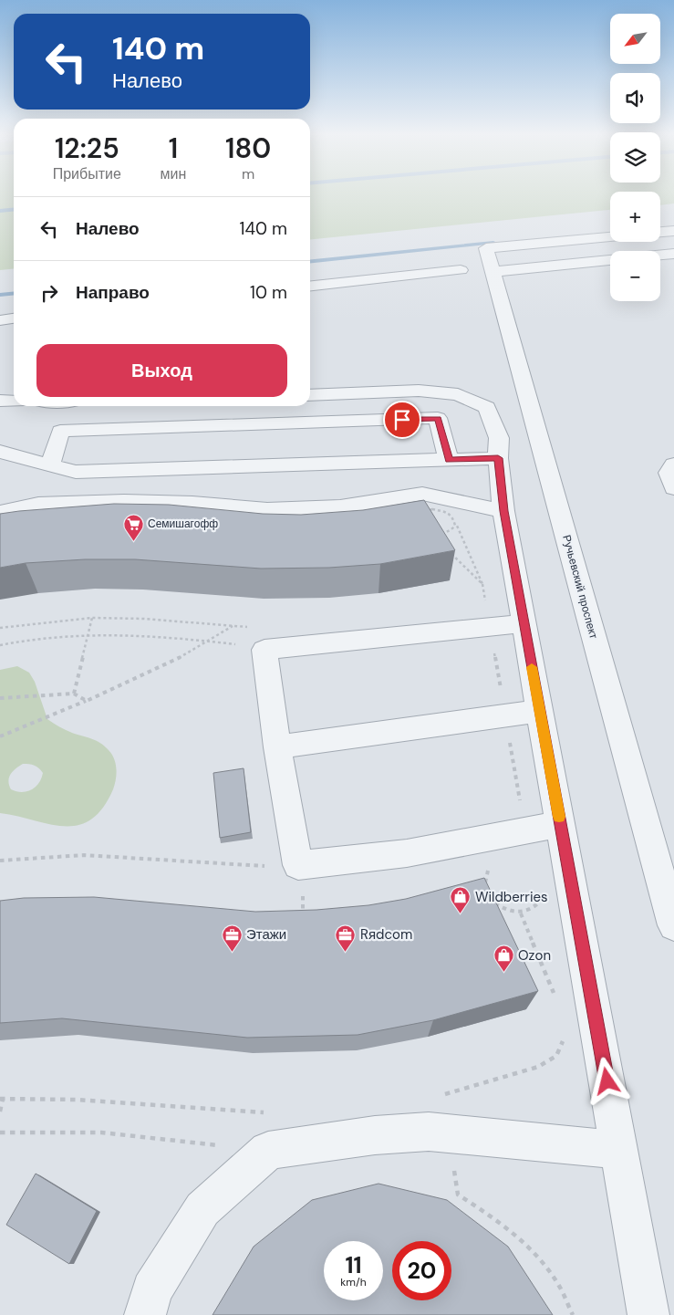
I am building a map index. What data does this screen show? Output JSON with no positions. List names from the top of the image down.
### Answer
{
  "streets": {
    "street": ["Ручьевский проспект"]
  },
  "places": {
    "supermarket": ["Семишагофф"],
    "shop": ["Wildberries", "Ozon"],
    "office": ["Этажи", "Rяdcom"]
  },
  "north": "bottom left",
  "page": {
    "map_buttons": ["+", "−"],
    "turn": ["140 m", "Налево"],
    "eta": [
      "12:25",
      "Прибытие",
      "1",
      "мин",
      "180",
      "m"
    ],
    "list": [
      {
        "name": "Налево",
        "value": "140 m"
      },
      {
        "name": "Направо",
        "value": "10 m"
      }
    ],
    "buttons": "Выход",
    "speed": "11 km/h",
    "limit": "20"
  }
}
